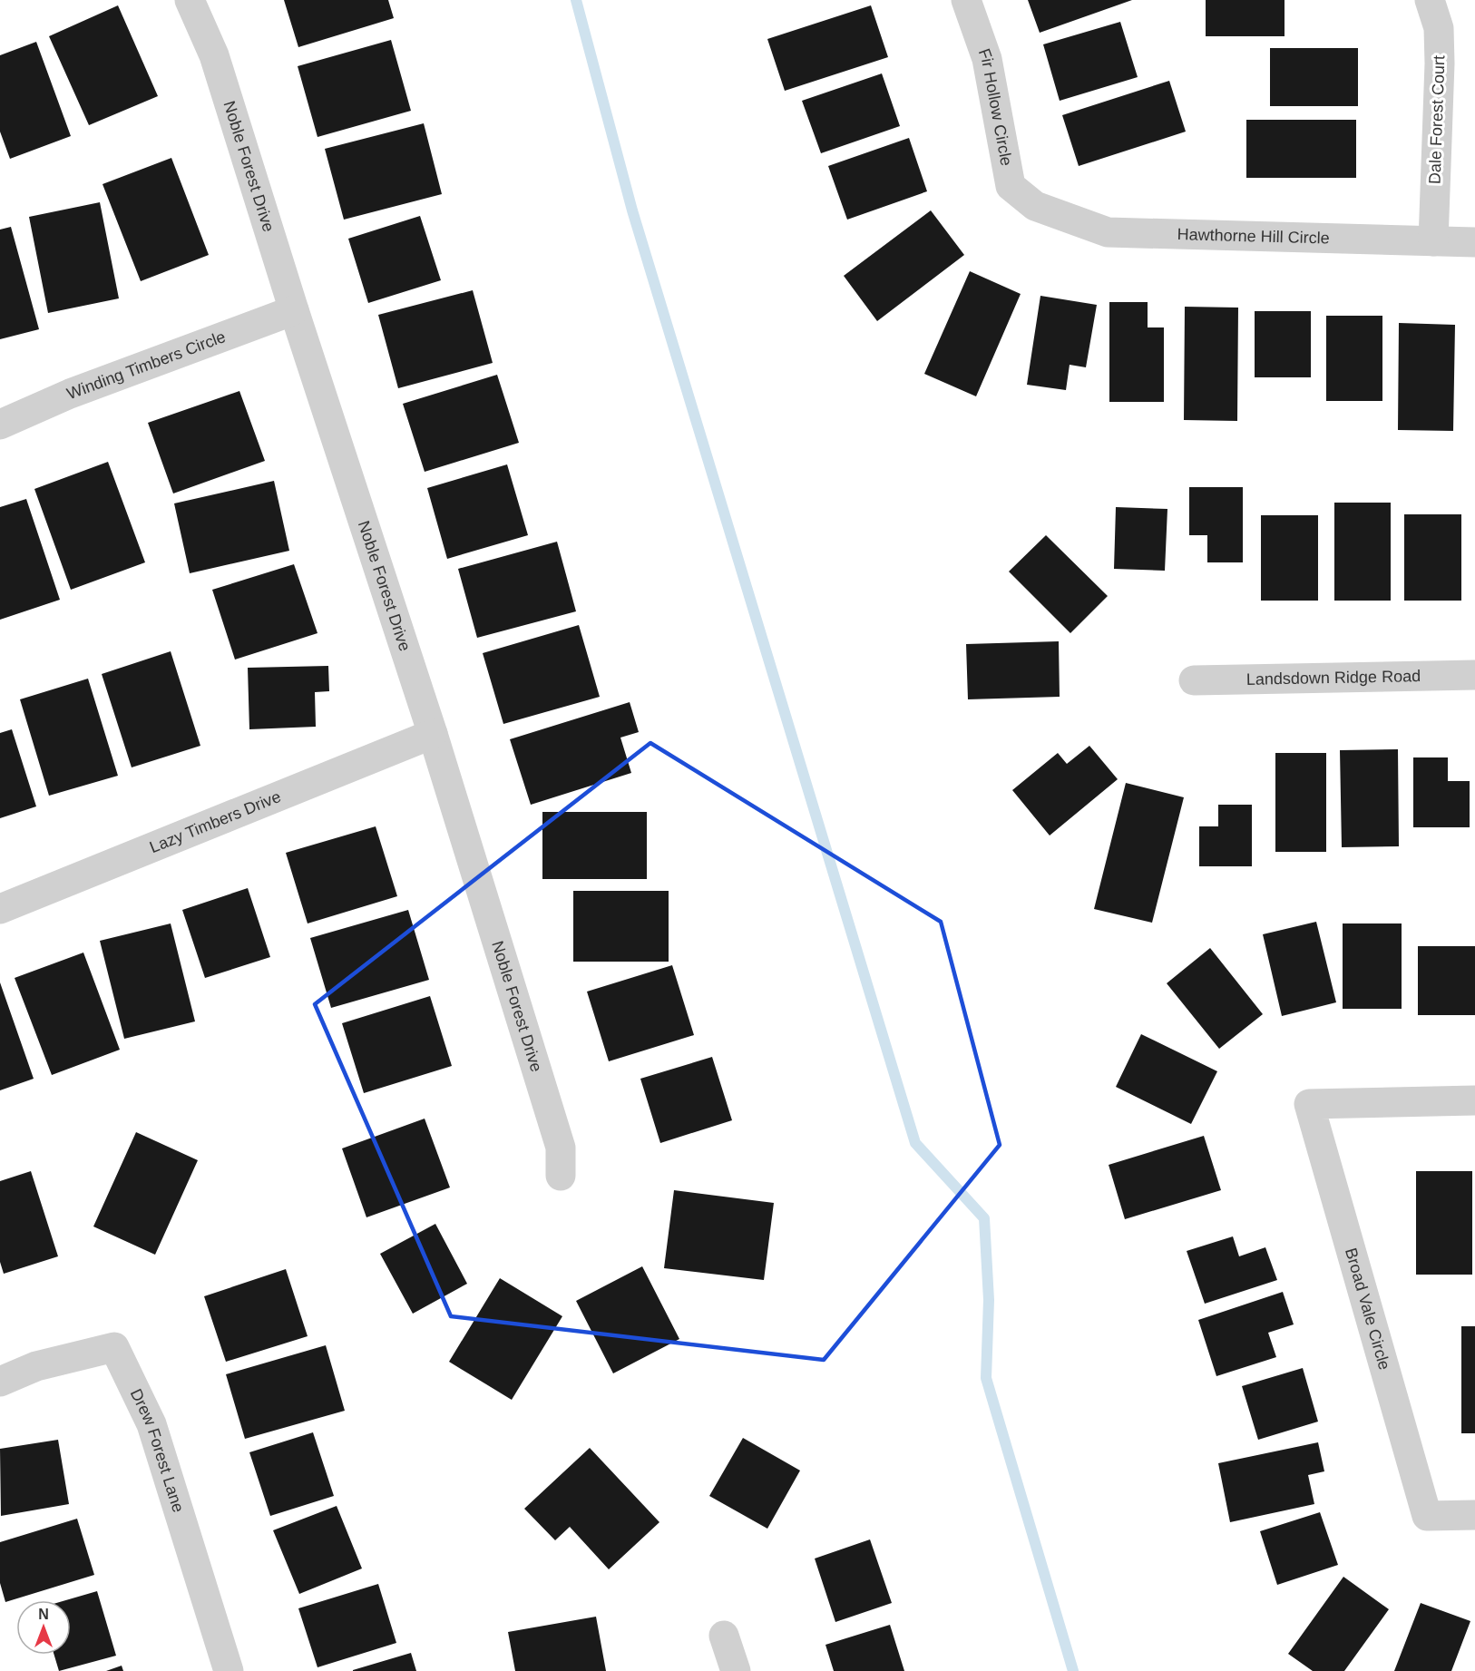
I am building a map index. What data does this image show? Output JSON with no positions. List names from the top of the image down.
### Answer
{
  "streets": {
    "street": [
      "Fir Hollow Circle",
      "Dale Forest Court",
      "Noble Forest Drive",
      "Hawthorne Hill Circle",
      "Winding Timbers Circle",
      "Landsdown Ridge Road",
      "Lazy Timbers Drive",
      "Broad Vale Circle",
      "Drew Forest Lane"
    ]
  },
  "crossings": [
    ["Fir Hollow Circle", "Hawthorne Hill Circle"],
    ["Dale Forest Court", "Hawthorne Hill Circle"],
    ["Noble Forest Drive", "Winding Timbers Circle"],
    ["Noble Forest Drive", "Lazy Timbers Drive"]
  ],
  "north": "top"
}
